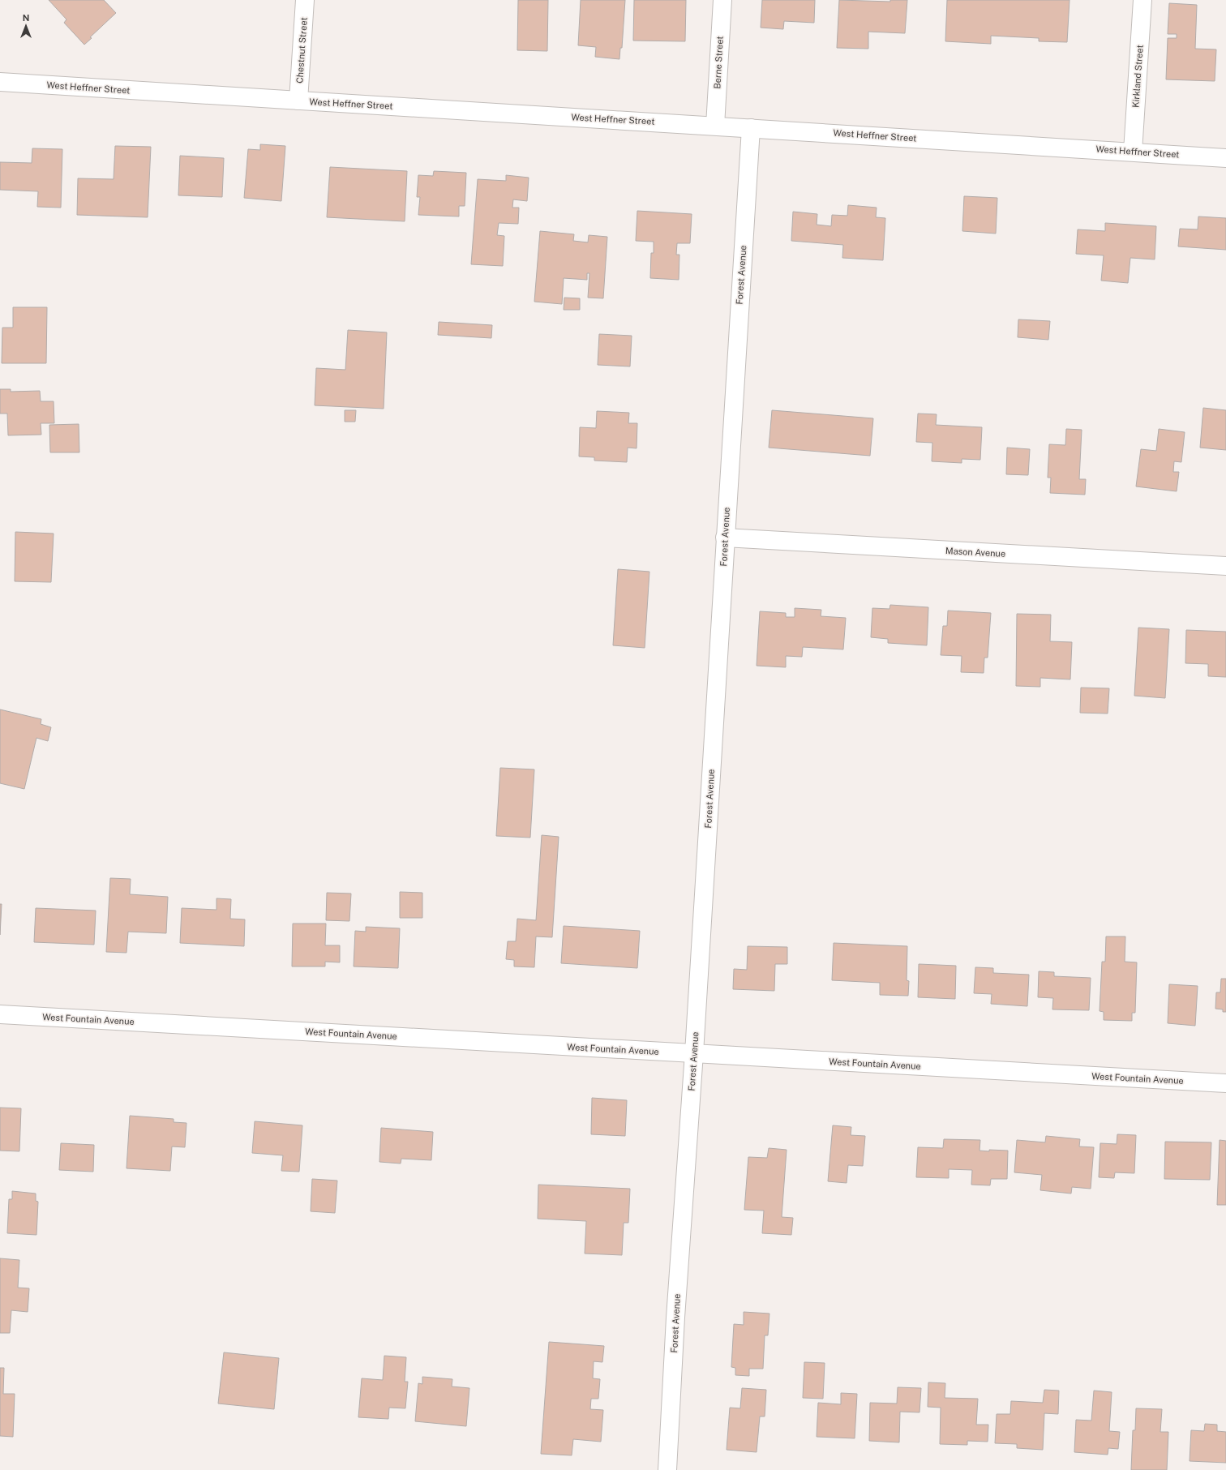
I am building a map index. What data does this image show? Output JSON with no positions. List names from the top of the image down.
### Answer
{
  "streets": {
    "street": [
      "Chestnut Street",
      "Berne Street",
      "Kirkland Street",
      "West Heffner Street",
      "Forest Avenue",
      "Mason Avenue",
      "West Fountain Avenue"
    ]
  },
  "crossings": [
    ["Chestnut Street", "West Heffner Street"],
    ["Berne Street", "West Heffner Street"],
    ["Kirkland Street", "West Heffner Street"],
    ["West Heffner Street", "Forest Avenue"],
    ["Forest Avenue", "Mason Avenue"],
    ["Forest Avenue", "West Fountain Avenue"]
  ],
  "north": "top"
}
